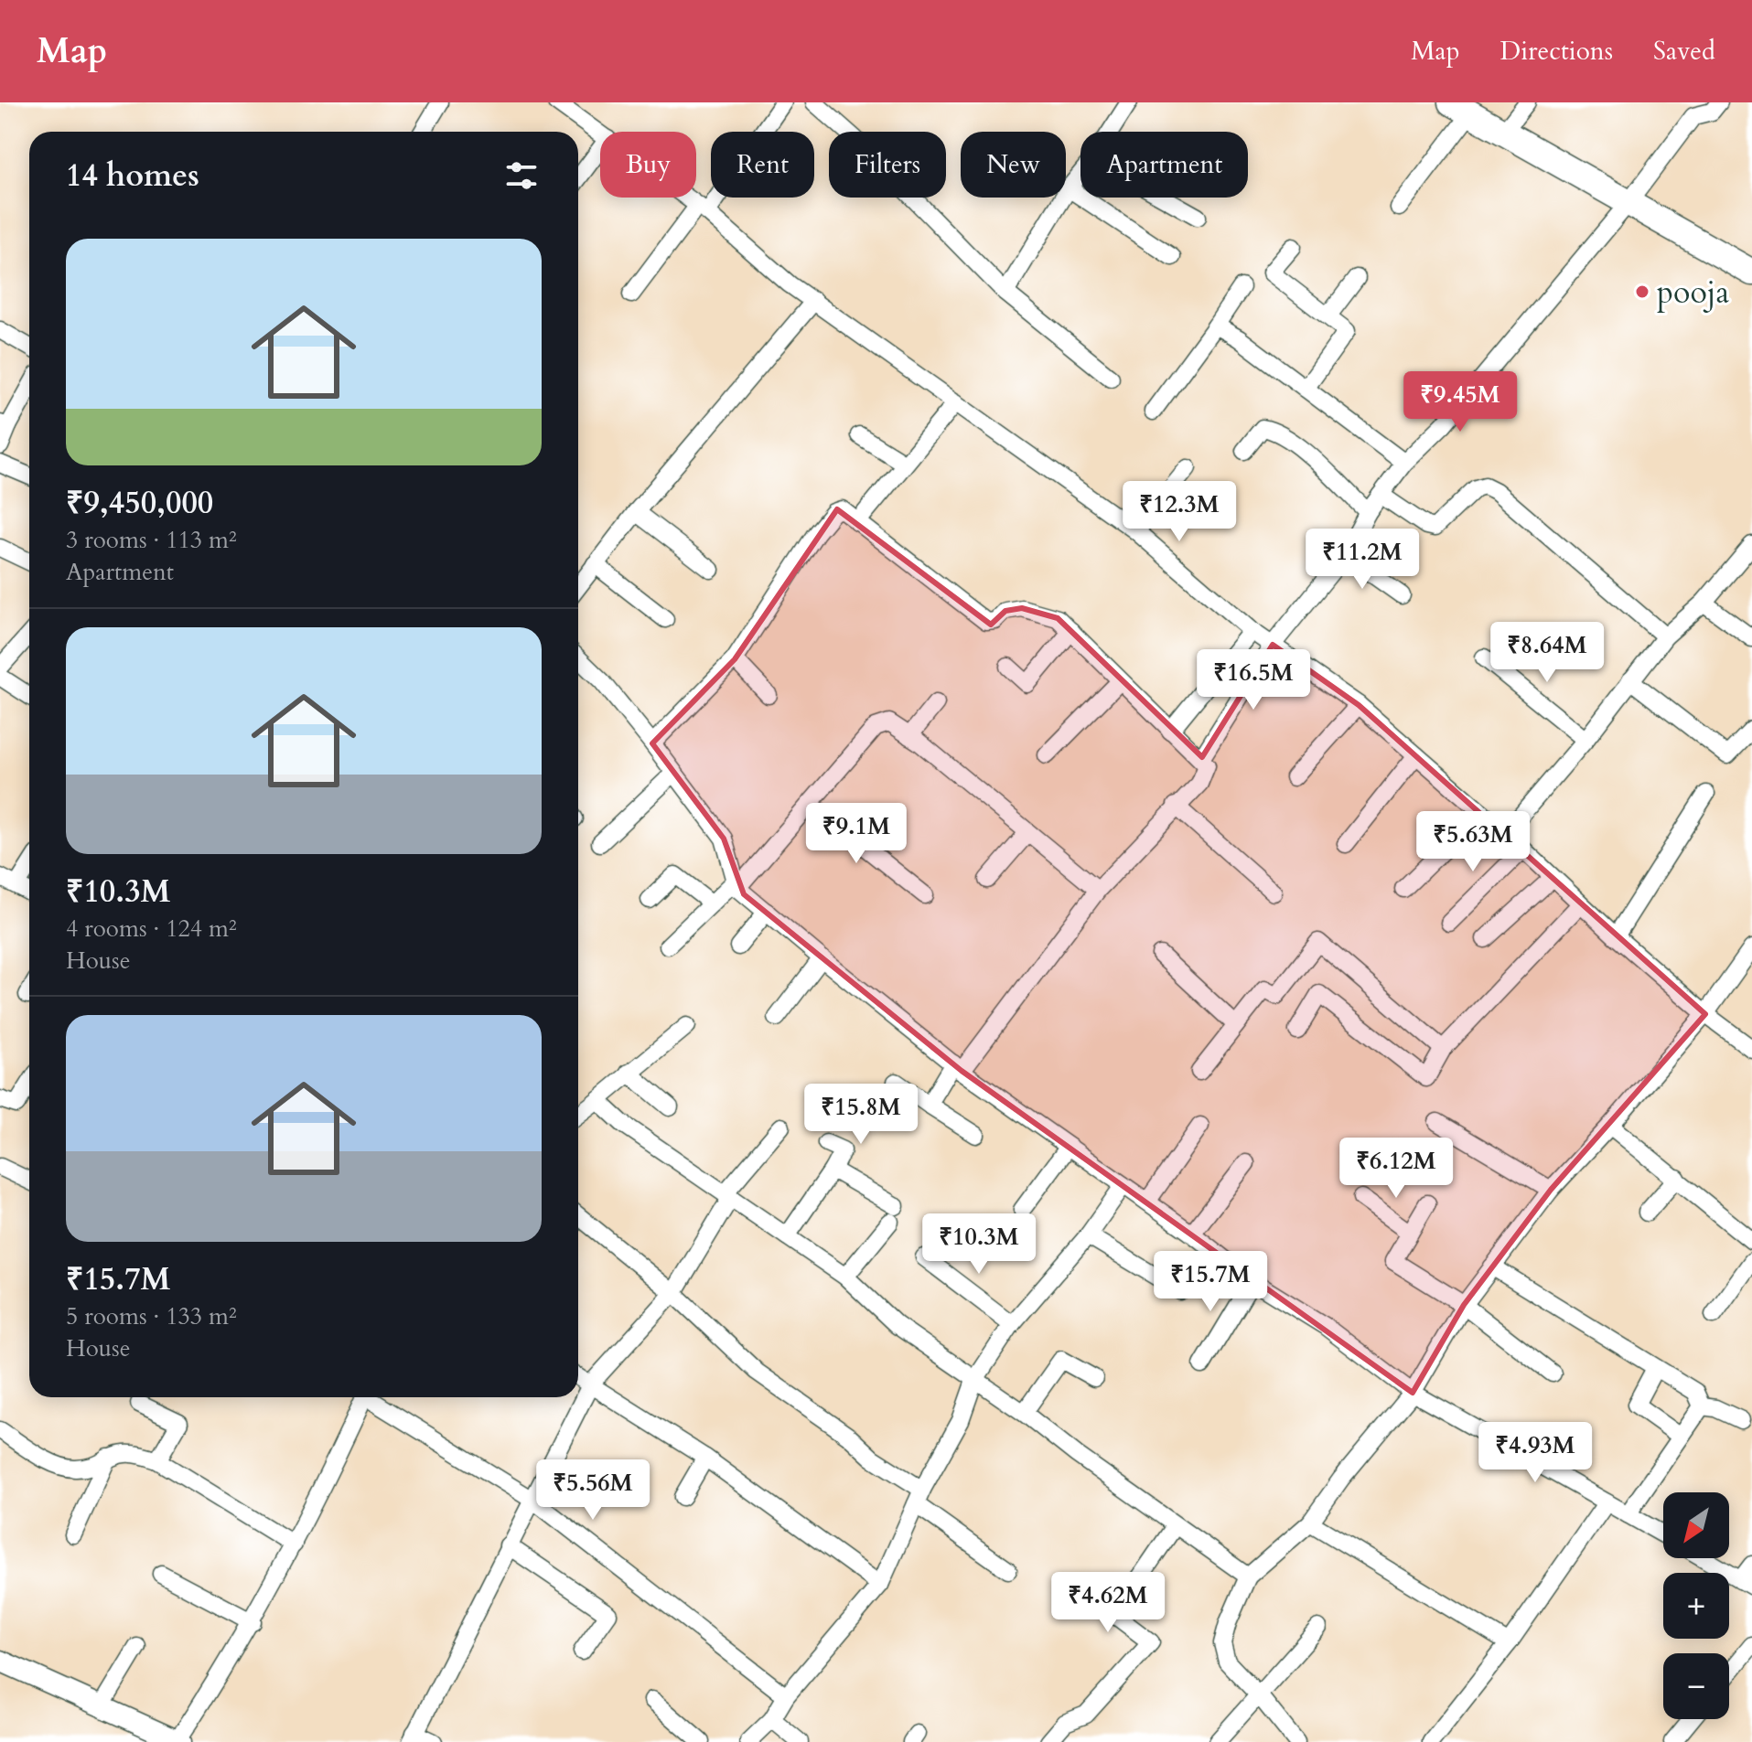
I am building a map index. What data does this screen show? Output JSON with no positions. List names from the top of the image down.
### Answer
{
  "places": ["pooja"],
  "north": "bottom left",
  "page": {
    "header": "Map",
    "nav": ["Map", "Directions", "Saved"],
    "chip": [
      "Buy",
      "Rent",
      "Filters",
      "New",
      "Apartment"
    ],
    "heading": "14 homes",
    "list": [
      {
        "name": "₹9,450,000",
        "note": "3 rooms · 113 m² · Apartment"
      },
      {
        "name": "₹10.3M",
        "note": "4 rooms · 124 m² · House"
      },
      {
        "name": "₹15.7M",
        "note": "5 rooms · 133 m² · House"
      }
    ],
    "price": [
      "₹9.45M",
      "₹12.3M",
      "₹11.2M",
      "₹8.64M",
      "₹16.5M",
      "₹9.1M",
      "₹5.63M",
      "₹15.8M",
      "₹6.12M",
      "₹10.3M",
      "₹15.7M",
      "₹4.93M",
      "₹5.56M",
      "₹4.62M"
    ],
    "map_buttons": ["+", "−"]
  }
}
